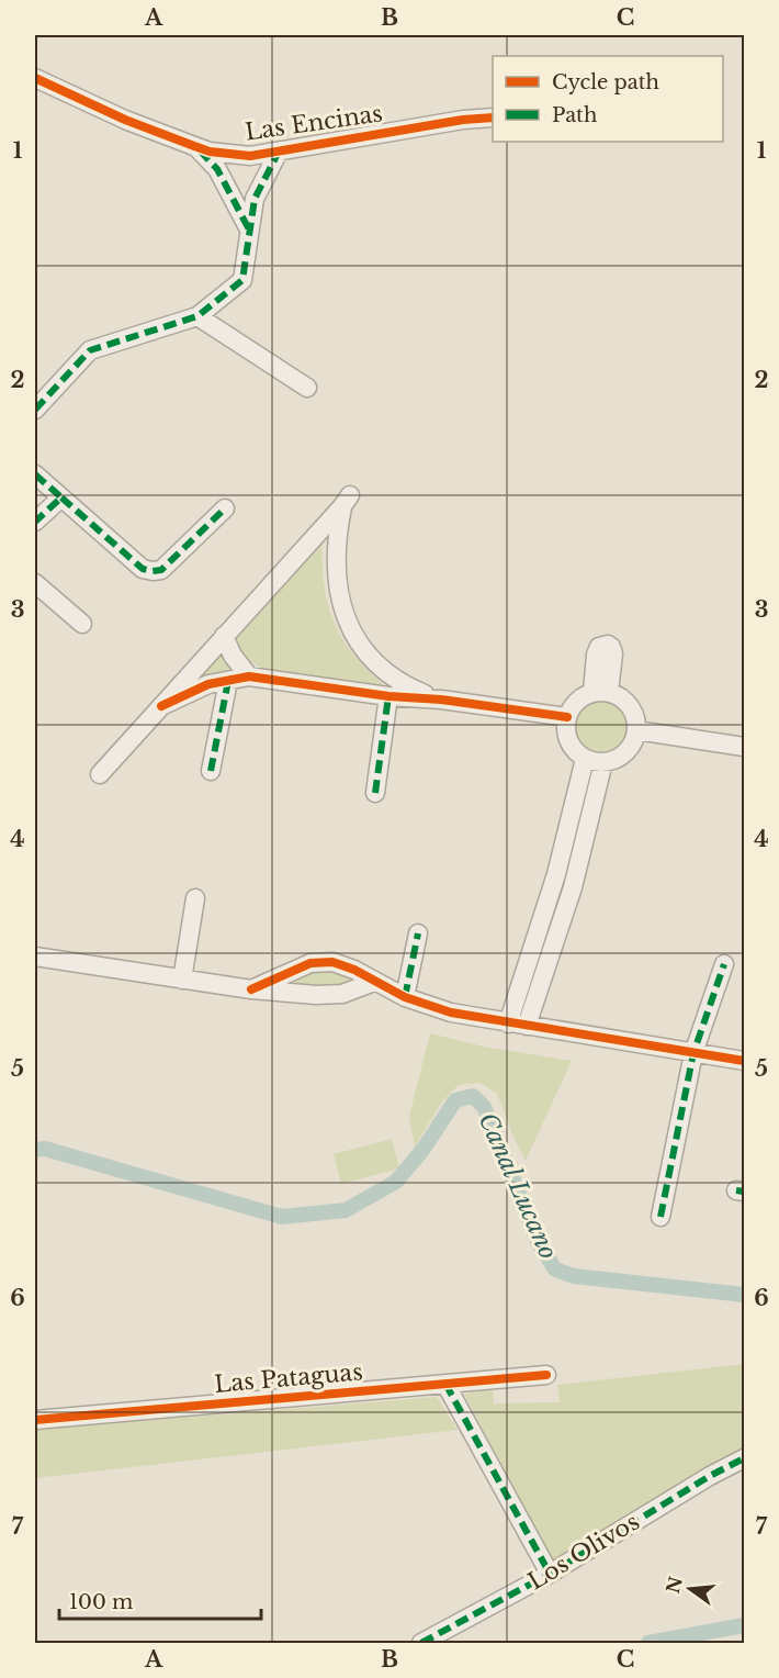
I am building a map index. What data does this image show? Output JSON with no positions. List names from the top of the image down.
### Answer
{
  "streets": {
    "street": ["Las Encinas", "Las Pataguas", "Los Olivos"]
  },
  "water": ["Canal Lucano"],
  "legend": ["Cycle path", "Path"],
  "scale_bar": "100 m",
  "north": "left",
  "grid": {
    "columns": ["A", "B", "C"],
    "rows": [
      "1",
      "2",
      "3",
      "4",
      "5",
      "6",
      "7"
    ]
  }
}
